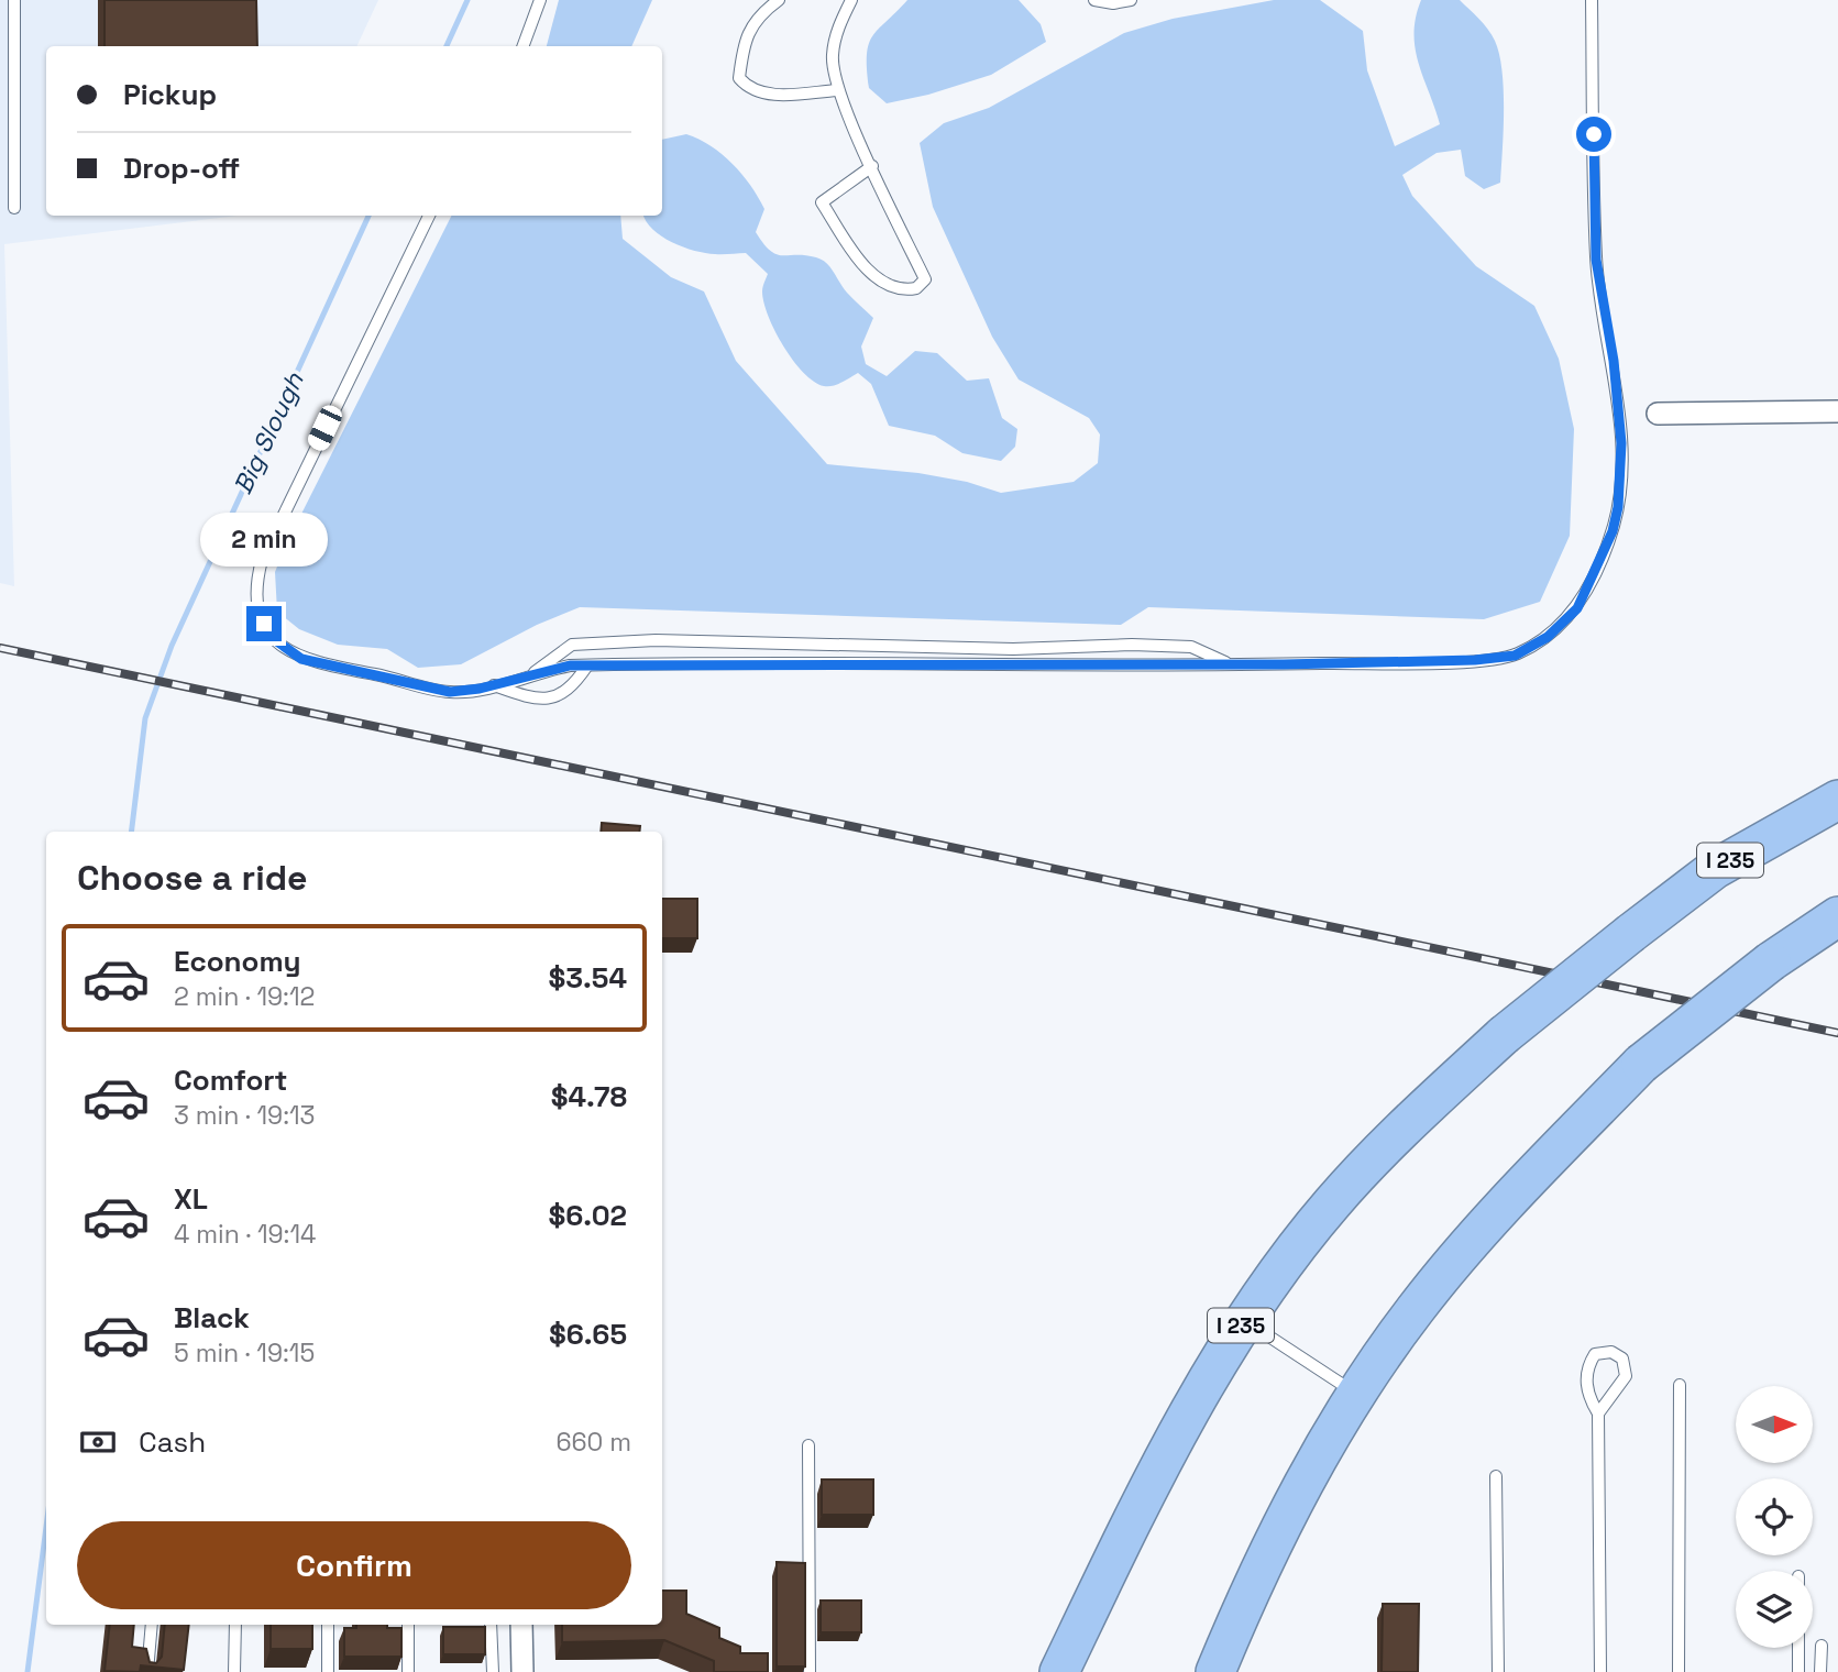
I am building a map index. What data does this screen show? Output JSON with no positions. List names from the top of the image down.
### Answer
{
  "streets": {
    "highway": ["I 235"]
  },
  "water": ["Big Slough"],
  "north": "right",
  "page": {
    "banner": ["Pickup", "Drop-off"],
    "bubble": "2 min",
    "heading": "Choose a ride",
    "list": [
      {
        "name": "Economy",
        "note": "2 min · 19:12",
        "value": "$3.54"
      },
      {
        "name": "Comfort",
        "note": "3 min · 19:13",
        "value": "$4.78"
      },
      {
        "name": "XL",
        "note": "4 min · 19:14",
        "value": "$6.02"
      },
      {
        "name": "Black",
        "note": "5 min · 19:15",
        "value": "$6.65"
      }
    ],
    "pay": ["Cash", "660 m"],
    "buttons": "Confirm"
  }
}
